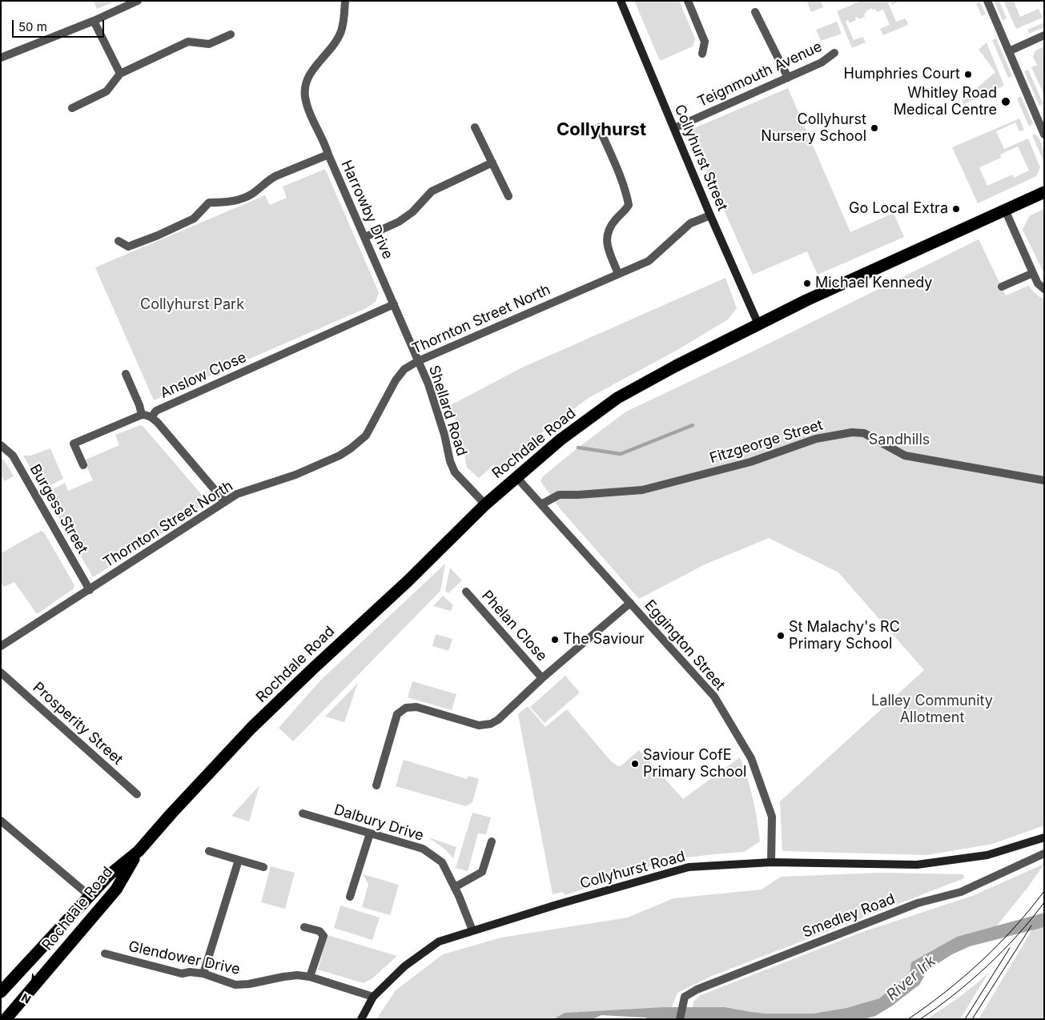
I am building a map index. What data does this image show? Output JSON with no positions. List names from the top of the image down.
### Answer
{
  "streets": {
    "highway": ["Rochdale Road"],
    "street": [
      "Teignmouth Avenue",
      "Collyhurst Street",
      "Harrowby Drive",
      "Thornton Street North",
      "Anslow Close",
      "Shellard Road",
      "Fitzgeorge Street",
      "Burgess Street",
      "Phelan Close",
      "Eggington Street",
      "Prosperity Street",
      "Dalbury Drive",
      "Collyhurst Road",
      "Smedley Road",
      "Glendower Drive"
    ]
  },
  "crossings": [
    ["Teignmouth Avenue", "Collyhurst Street"],
    ["Collyhurst Street", "Thornton Street North"],
    ["Collyhurst Street", "Rochdale Road"],
    ["Harrowby Drive", "Thornton Street North"],
    ["Harrowby Drive", "Anslow Close"],
    ["Harrowby Drive", "Shellard Road"],
    ["Thornton Street North", "Shellard Road"],
    ["Thornton Street North", "Burgess Street"],
    ["Shellard Road", "Rochdale Road"],
    ["Fitzgeorge Street", "Eggington Street"],
    ["Rochdale Road", "Eggington Street"],
    ["Eggington Street", "Collyhurst Road"],
    ["Dalbury Drive", "Collyhurst Road"],
    ["Collyhurst Road", "Glendower Drive"]
  ],
  "districts": ["Collyhurst"],
  "water": ["River Irk"],
  "parks": ["Collyhurst Park", "Sandhills", "Lalley Community Allotment"],
  "places": [
    "Humphries Court",
    "Whitley Road Medical Centre",
    "Collyhurst Nursery School",
    "Go Local Extra",
    "Michael Kennedy",
    "St Malachy's RC Primary School",
    "The Saviour",
    "Saviour CofE Primary School"
  ],
  "scale_bar": "50 m",
  "north": "bottom left"
}
